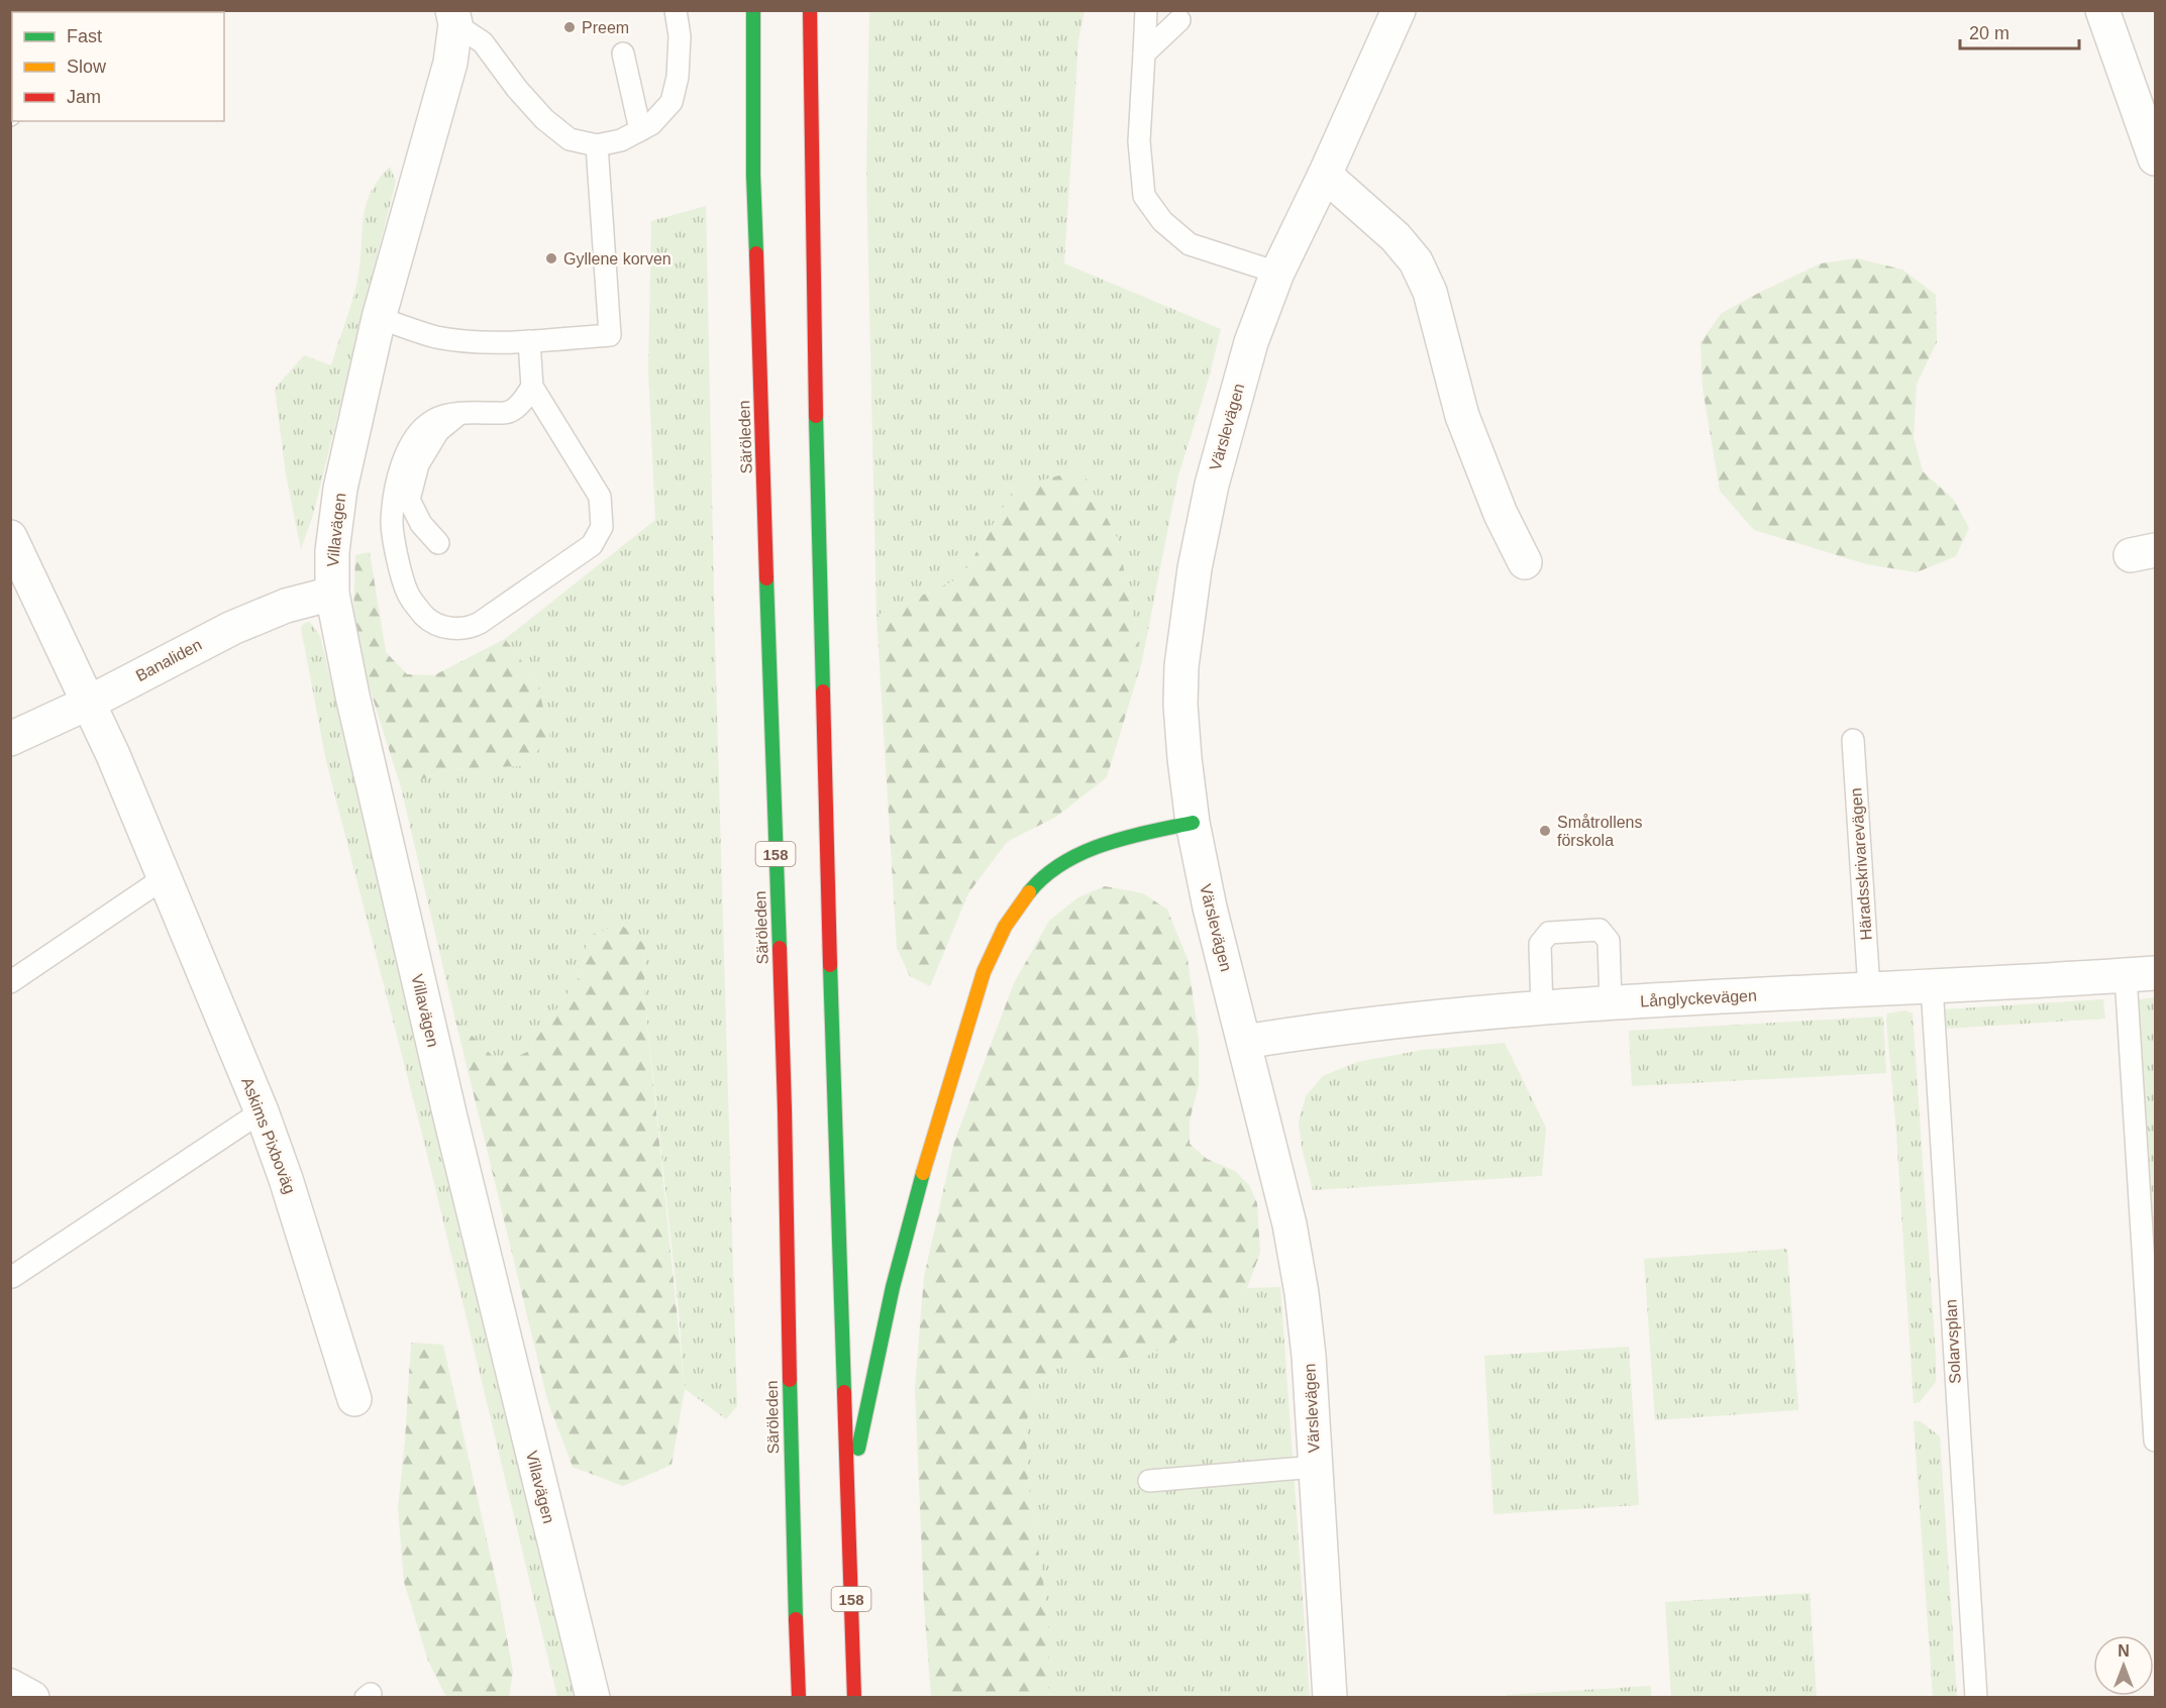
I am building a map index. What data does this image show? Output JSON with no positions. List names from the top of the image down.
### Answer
{
  "streets": {
    "main road": ["Säröleden", "158"],
    "street": [
      "Värslevägen",
      "Villavägen",
      "Banaliden",
      "Långlyckevägen",
      "Askims Pixboväg"
    ],
    "lane": ["Häradsskrivarevägen", "Solarvsplan"]
  },
  "crossings": [
    ["Värslevägen", "158"],
    ["Värslevägen", "Långlyckevägen"],
    ["Villavägen", "Banaliden"],
    ["Banaliden", "Askims Pixboväg"],
    ["Häradsskrivarevägen", "Långlyckevägen"],
    ["Långlyckevägen", "Solarvsplan"]
  ],
  "places": ["Preem", "Gyllene korven", "Småtrollens förskola"],
  "legend": ["Fast", "Slow", "Jam"],
  "scale_bar": "20 m",
  "north": "top"
}
